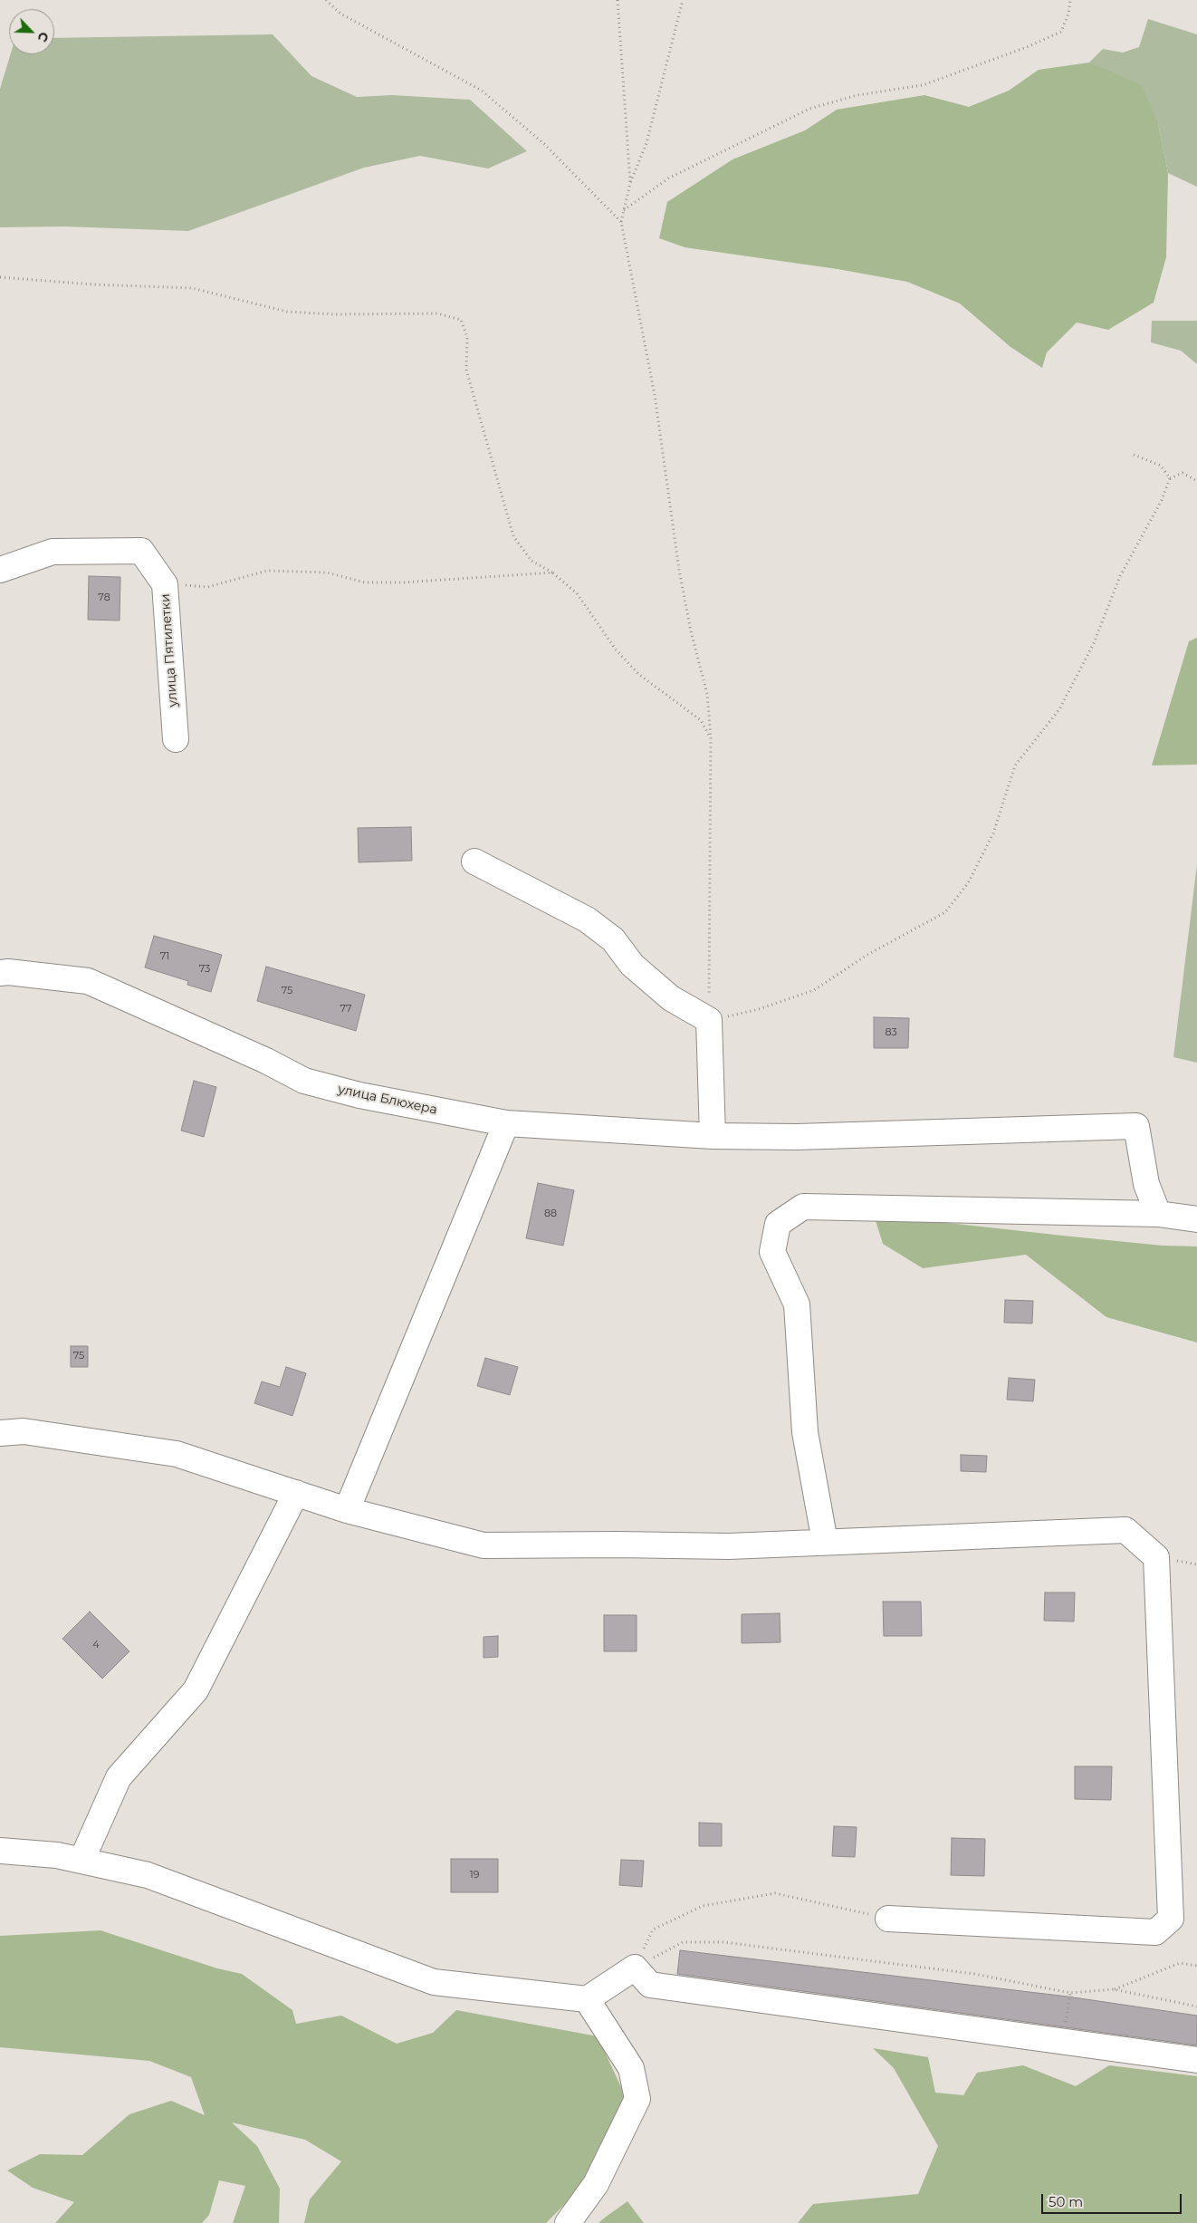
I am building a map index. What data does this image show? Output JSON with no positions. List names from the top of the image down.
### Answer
{
  "streets": {
    "street": ["улица Пятилетки", "улица Блюхера"]
  },
  "house_numbers": [
    "78",
    "71",
    "73",
    "75",
    "77",
    "83",
    "88",
    "75",
    "4",
    "19"
  ],
  "scale_bar": "50 m",
  "north": "bottom right"
}
